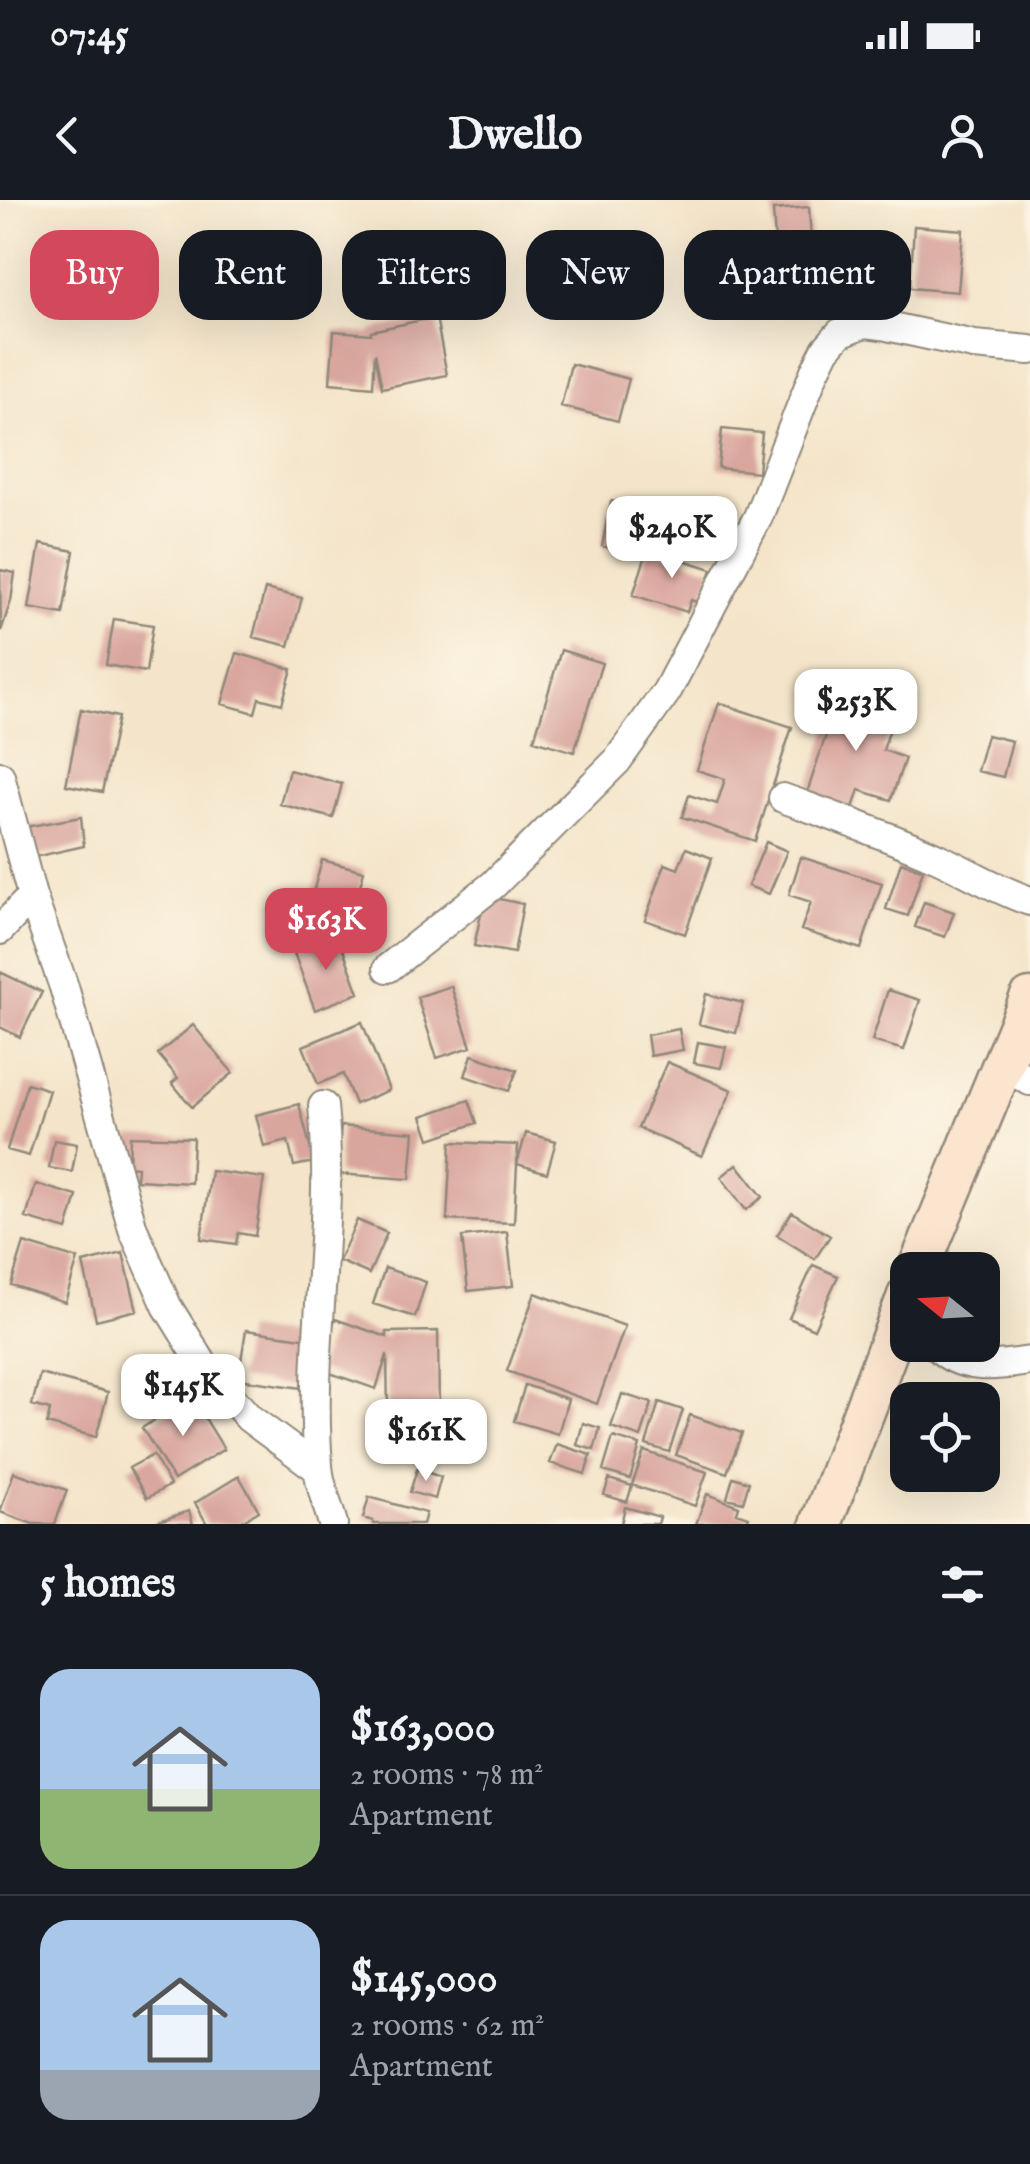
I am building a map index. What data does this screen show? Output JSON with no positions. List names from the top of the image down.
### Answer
{
  "north": "left",
  "page": {
    "status": "07:45",
    "header": "Dwello",
    "chip": [
      "Buy",
      "Rent",
      "Filters",
      "New",
      "Apartment"
    ],
    "price": [
      "$240K",
      "$253K",
      "$163K",
      "$145K",
      "$161K"
    ],
    "heading": "5 homes",
    "list": [
      {
        "name": "$163,000",
        "note": "2 rooms · 78 m² · Apartment"
      },
      {
        "name": "$145,000",
        "note": "2 rooms · 62 m² · Apartment"
      }
    ]
  }
}
